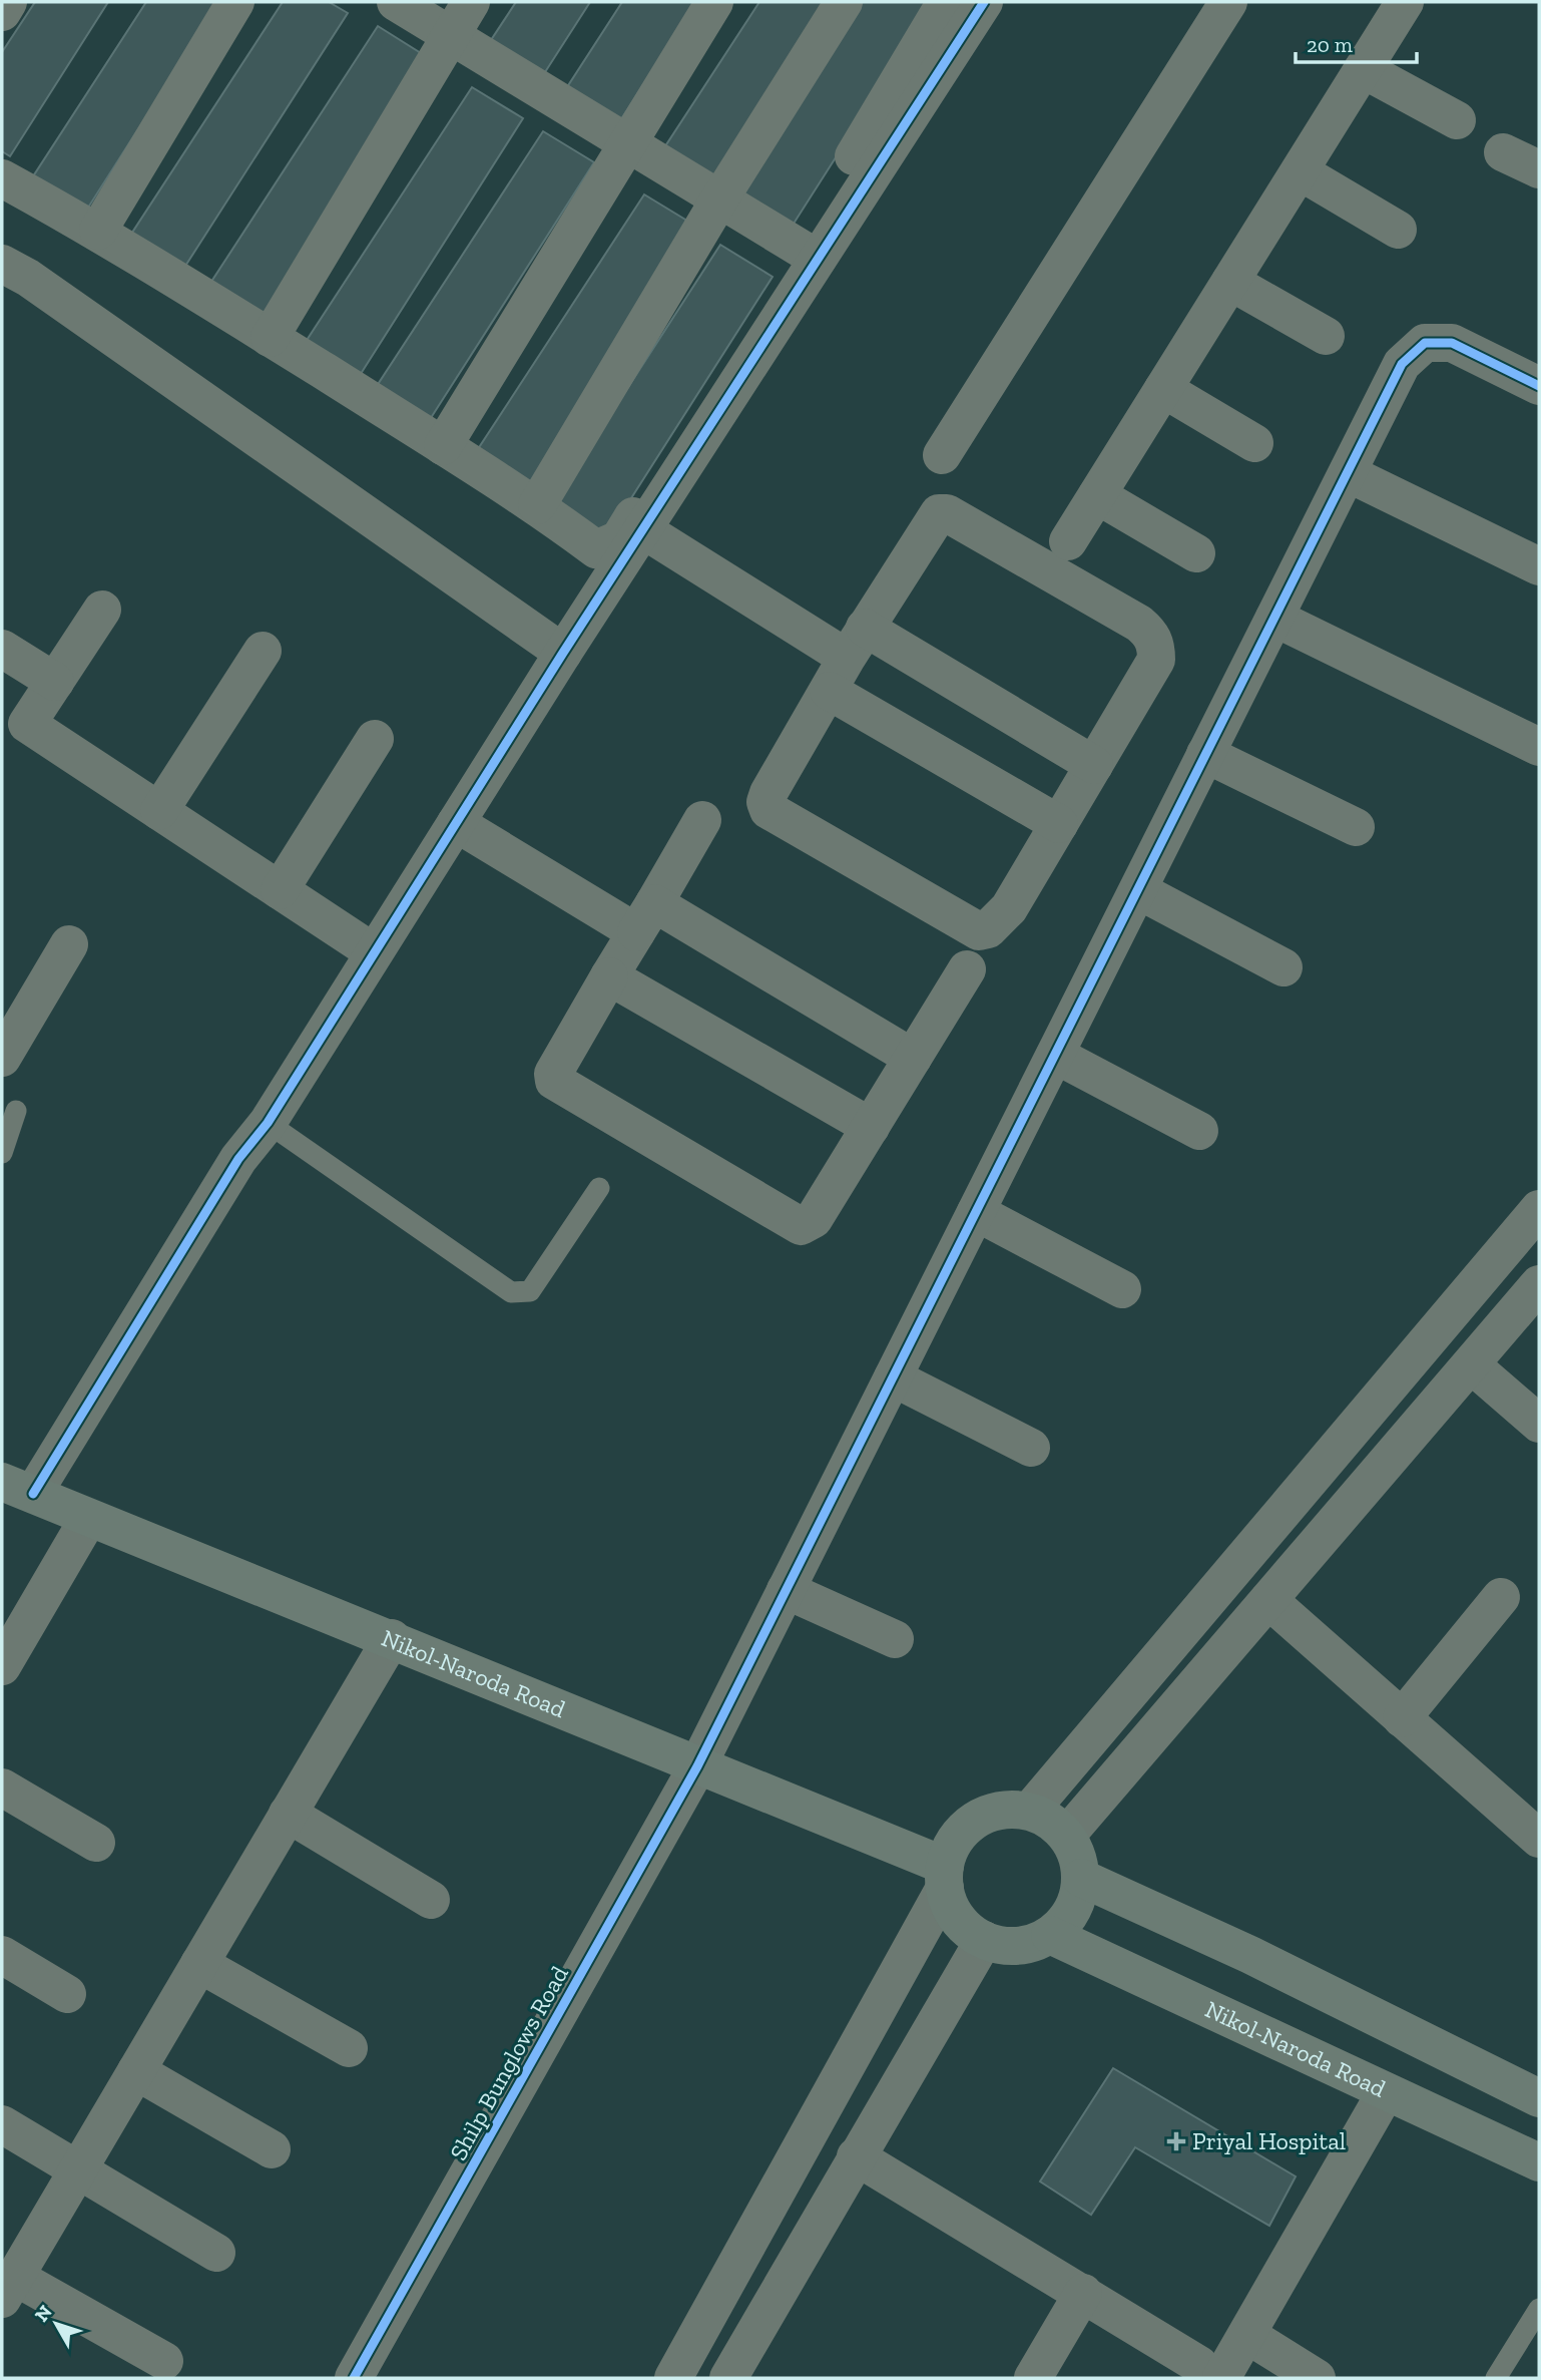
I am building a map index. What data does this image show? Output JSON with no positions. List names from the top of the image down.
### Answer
{
  "streets": {
    "main road": ["Nikol-Naroda Road"],
    "street": ["Shilp Bunglows Road"]
  },
  "crossings": [
    ["Nikol-Naroda Road", "Shilp Bunglows Road"]
  ],
  "places": {
    "health": ["Priyal Hospital"]
  },
  "scale_bar": "20 m",
  "north": "top left"
}
